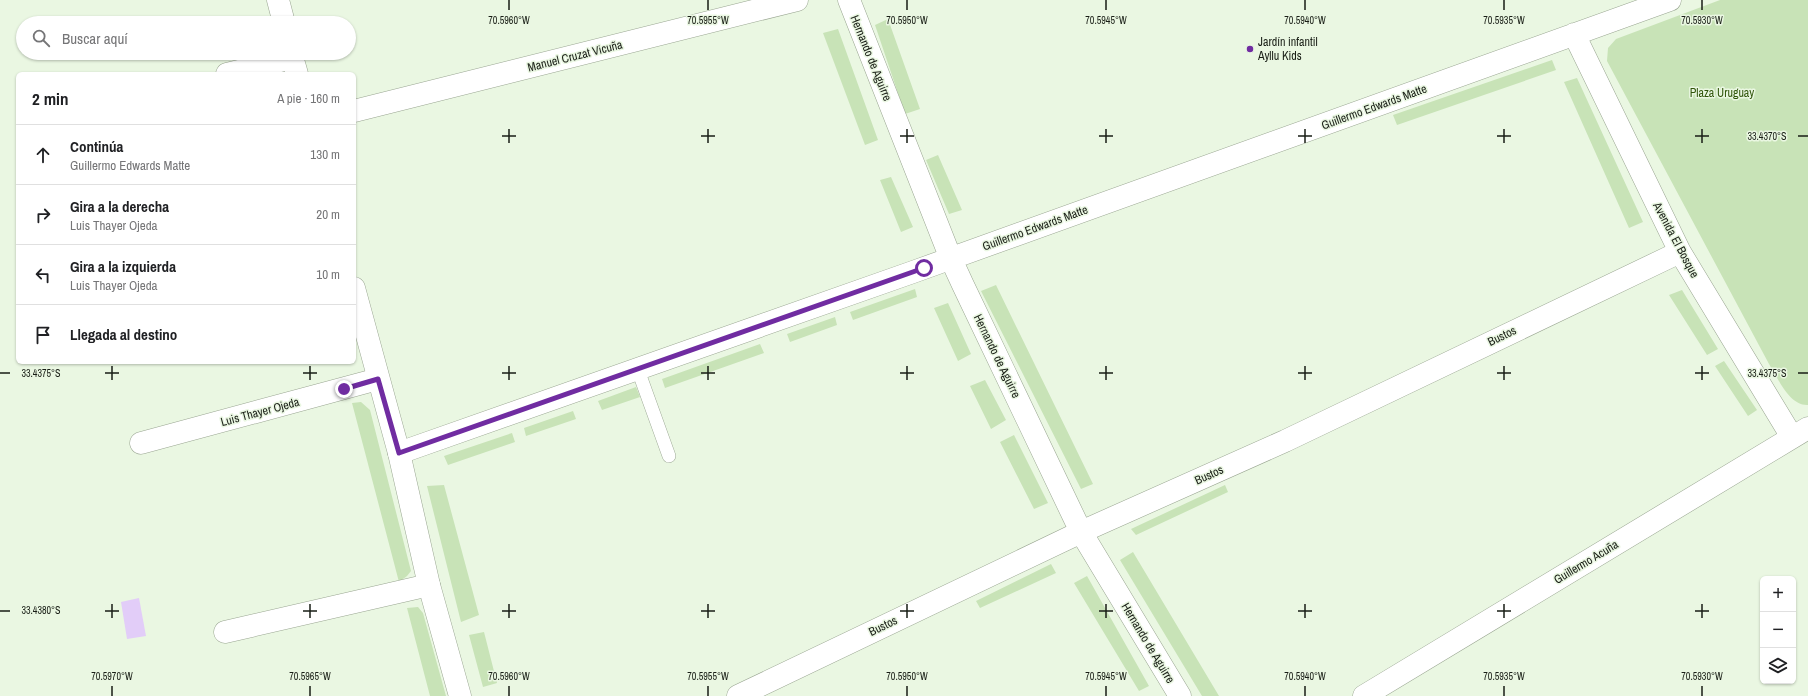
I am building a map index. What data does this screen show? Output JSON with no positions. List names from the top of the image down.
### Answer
{
  "streets": {
    "street": [
      "Manuel Cruzat Vicuña",
      "Hernando de Aguirre",
      "Guillermo Edwards Matte",
      "Avenida El Bosque",
      "Bustos",
      "Luis Thayer Ojeda",
      "Guillermo Acuña"
    ]
  },
  "crossings": [
    ["Hernando de Aguirre", "Guillermo Edwards Matte"],
    ["Hernando de Aguirre", "Bustos"],
    ["Guillermo Edwards Matte", "Avenida El Bosque"],
    ["Avenida El Bosque", "Bustos"],
    ["Avenida El Bosque", "Guillermo Acuña"]
  ],
  "parks": ["Plaza Uruguay"],
  "places": ["Jardín infantil Ayllu Kids"],
  "page": {
    "search": "Buscar aquí",
    "heading": ["2 min", "A pie · 160 m"],
    "list": [
      ["Continúa", "Guillermo Edwards Matte", "130 m"],
      ["Gira a la derecha", "Luis Thayer Ojeda", "20 m"],
      ["Gira a la izquierda", "Luis Thayer Ojeda", "10 m"],
      "Llegada al destino"
    ],
    "map_buttons": ["+", "−"]
  },
  "coordinates": [
    "70.5960°W",
    "70.5955°W",
    "70.5950°W",
    "70.5945°W",
    "70.5940°W",
    "70.5935°W",
    "70.5930°W",
    "33.4370°S",
    "33.4375°S",
    "33.4380°S",
    "70.5970°W",
    "70.5965°W"
  ]
}
